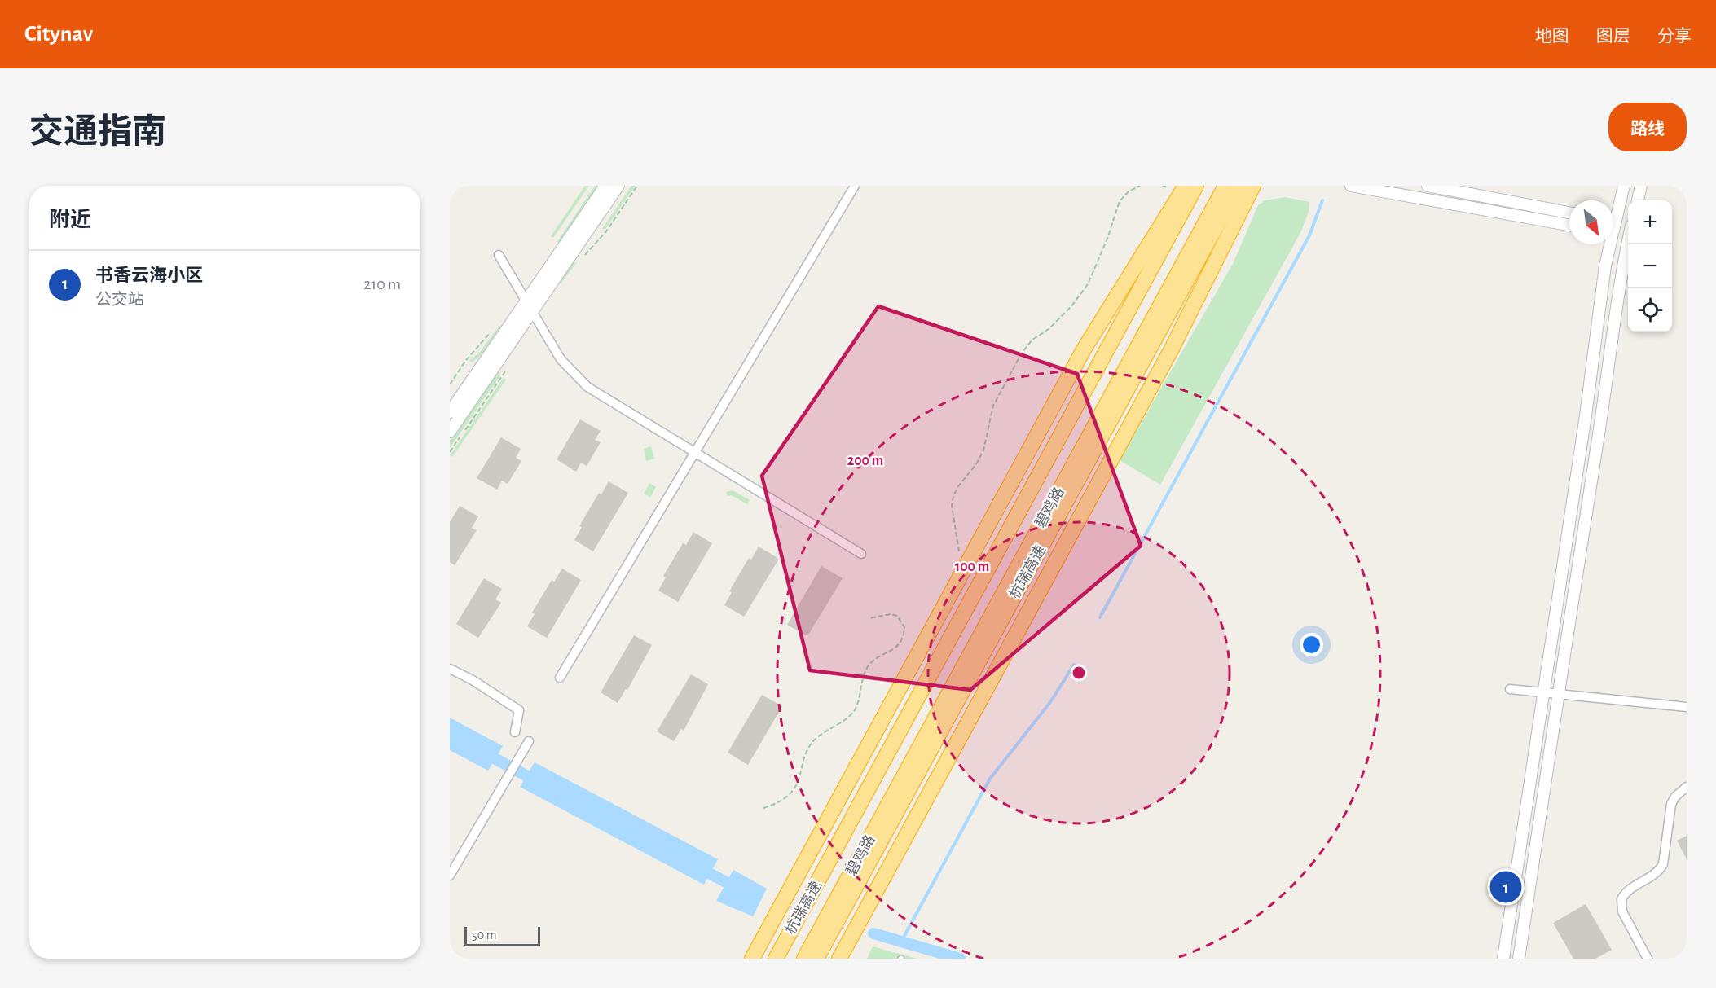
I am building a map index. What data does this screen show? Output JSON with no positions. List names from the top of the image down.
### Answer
{
  "streets": {
    "highway": ["碧鸡路", "杭瑞高速"]
  },
  "scale_bar": "50 m",
  "north": "bottom right",
  "page": {
    "header": "Citynav",
    "nav": ["地图", "图层", "分享"],
    "title": "交通指南",
    "buttons": "路线",
    "heading": "附近",
    "map_buttons": ["+", "−"],
    "list": [
      {
        "mark": "1",
        "name": "书香云海小区",
        "note": "公交站",
        "value": "210 m"
      }
    ],
    "pins": "1",
    "scale": "50 m"
  },
  "rings": ["200 m", "100 m"]
}
